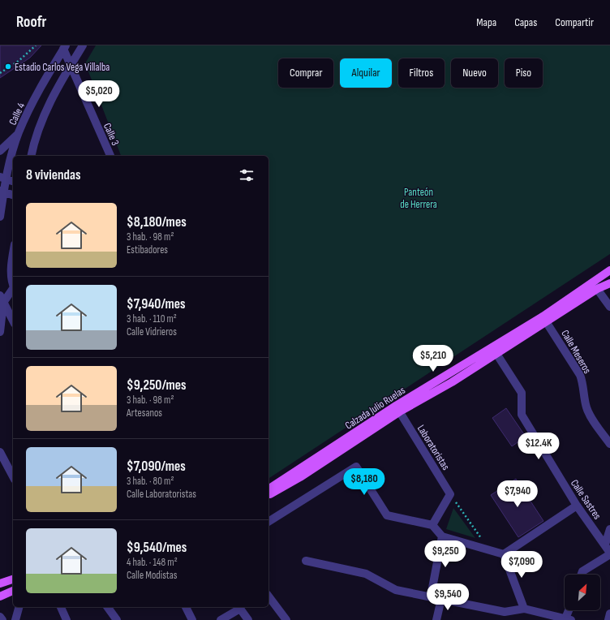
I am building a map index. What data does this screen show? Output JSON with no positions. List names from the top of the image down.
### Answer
{
  "streets": {
    "main road": ["Calzada Julio Ruelas"],
    "street": [
      "Calle 4",
      "Calle 3",
      "Calle Meseros",
      "Laboratoristas",
      "Calle Sastres"
    ]
  },
  "crossings": [
    ["Calle 4", "Calle 3"],
    ["Calle Meseros", "Calzada Julio Ruelas"],
    ["Calzada Julio Ruelas", "Laboratoristas"],
    ["Calzada Julio Ruelas", "Calle Sastres"]
  ],
  "parks": ["Panteón de Herrera"],
  "places": ["Estadio Carlos Vega Villalba"],
  "north": "top right",
  "page": {
    "header": "Roofr",
    "nav": ["Mapa", "Capas", "Compartir"],
    "chip": [
      "Comprar",
      "Alquilar",
      "Filtros",
      "Nuevo",
      "Piso"
    ],
    "price": [
      "$5,020",
      "$5,210",
      "$12.4K",
      "$8,180",
      "$7,940",
      "$9,250",
      "$7,090",
      "$9,540"
    ],
    "heading": "8 viviendas",
    "list": [
      {
        "name": "$8,180/mes",
        "note": "3 hab. · 98 m² · Estibadores"
      },
      {
        "name": "$7,940/mes",
        "note": "3 hab. · 110 m² · Calle Vidrieros"
      },
      {
        "name": "$9,250/mes",
        "note": "3 hab. · 98 m² · Artesanos"
      },
      {
        "name": "$7,090/mes",
        "note": "3 hab. · 80 m² · Calle Laboratoristas"
      },
      {
        "name": "$9,540/mes",
        "note": "4 hab. · 148 m² · Calle Modistas"
      }
    ]
  }
}
